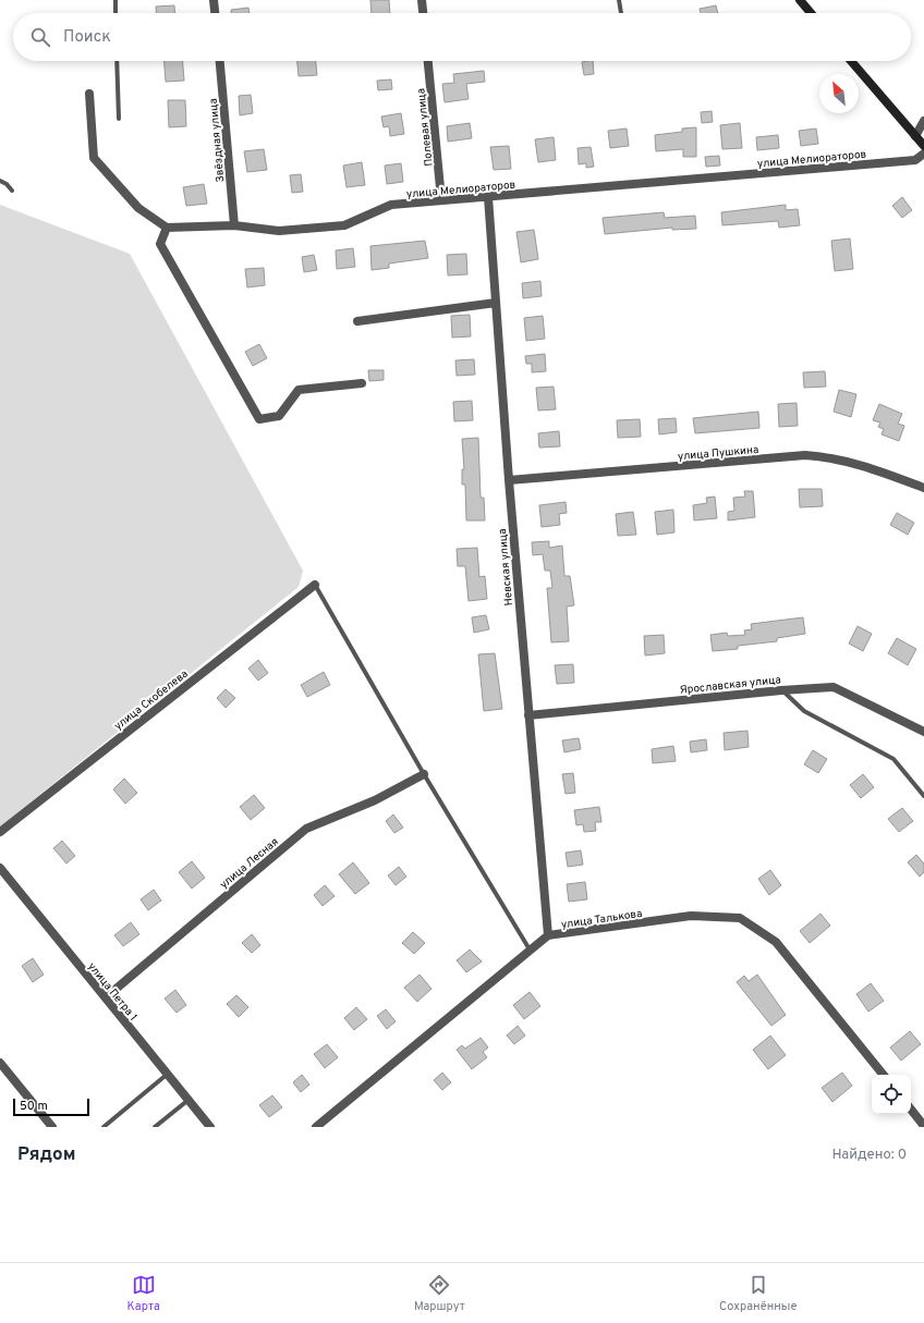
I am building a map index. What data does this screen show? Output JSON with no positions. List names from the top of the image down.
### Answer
{
  "streets": {
    "street": [
      "Полевая улица",
      "Звёздная улица",
      "улица Мелиораторов",
      "улица Пушкина",
      "Невская улица",
      "Ярославская улица",
      "улица Скобелева",
      "улица Лесная",
      "улица Талькова",
      "улица Петра 1"
    ]
  },
  "crossings": [
    ["Полевая улица", "улица Мелиораторов"],
    ["Звёздная улица", "улица Мелиораторов"],
    ["улица Мелиораторов", "Невская улица"],
    ["улица Пушкина", "Невская улица"],
    ["Невская улица", "Ярославская улица"],
    ["Невская улица", "улица Талькова"],
    ["улица Лесная", "улица Петра 1"]
  ],
  "scale_bar": "50 m",
  "north": "top left",
  "page": {
    "search": "Поиск",
    "scale": "50 m",
    "heading": ["Рядом", "Найдено: 0"],
    "nav": ["Карта", "Маршрут", "Сохранённые"]
  }
}
